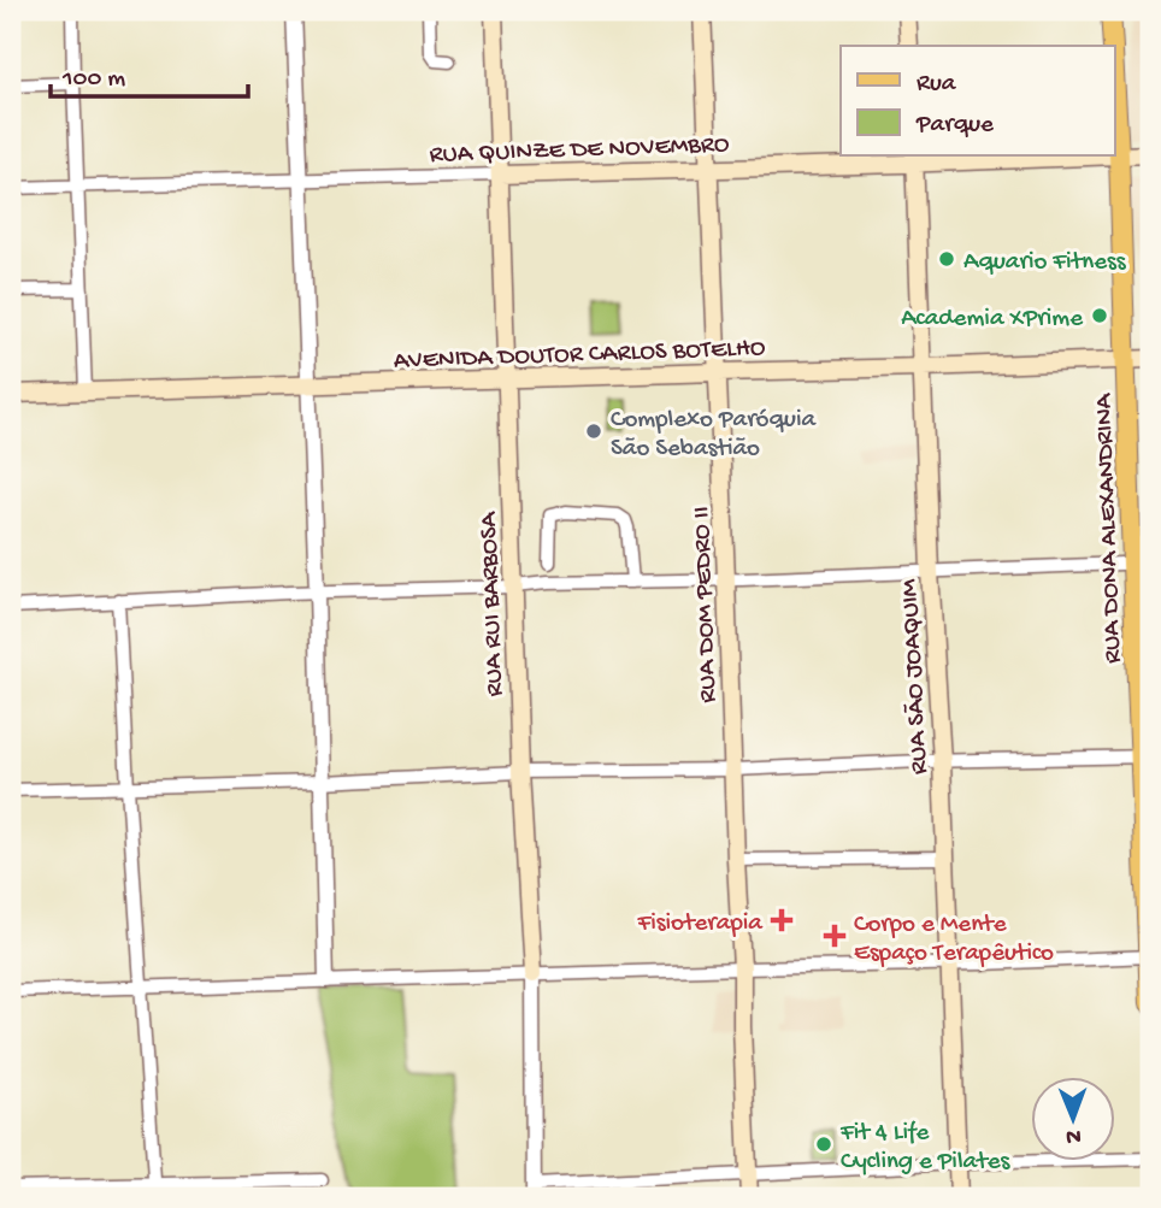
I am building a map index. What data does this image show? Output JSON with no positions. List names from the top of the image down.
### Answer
{
  "streets": {
    "main road": [
      "RUA QUINZE DE NOVEMBRO",
      "AVENIDA DOUTOR CARLOS BOTELHO",
      "RUA DONA ALEXANDRINA",
      "RUA RUI BARBOSA",
      "RUA DOM PEDRO II",
      "RUA SÃO JOAQUIM"
    ]
  },
  "crossings": [
    ["RUA QUINZE DE NOVEMBRO", "RUA DONA ALEXANDRINA"],
    ["RUA QUINZE DE NOVEMBRO", "RUA RUI BARBOSA"],
    ["RUA QUINZE DE NOVEMBRO", "RUA DOM PEDRO II"],
    ["RUA QUINZE DE NOVEMBRO", "RUA SÃO JOAQUIM"],
    ["AVENIDA DOUTOR CARLOS BOTELHO", "RUA DONA ALEXANDRINA"],
    ["AVENIDA DOUTOR CARLOS BOTELHO", "RUA RUI BARBOSA"],
    ["AVENIDA DOUTOR CARLOS BOTELHO", "RUA DOM PEDRO II"],
    ["AVENIDA DOUTOR CARLOS BOTELHO", "RUA SÃO JOAQUIM"]
  ],
  "places": {
    "other": [
      "Aquario Fitness",
      "Academia XPrime",
      "Complexo Paróquia São Sebastião",
      "Fit 4 Life Cycling e Pilates"
    ],
    "health": ["Fisioterapia", "Corpo e Mente Espaço Terapêutico"]
  },
  "legend": ["Rua", "Parque"],
  "scale_bar": "100 m",
  "north": "bottom"
}
